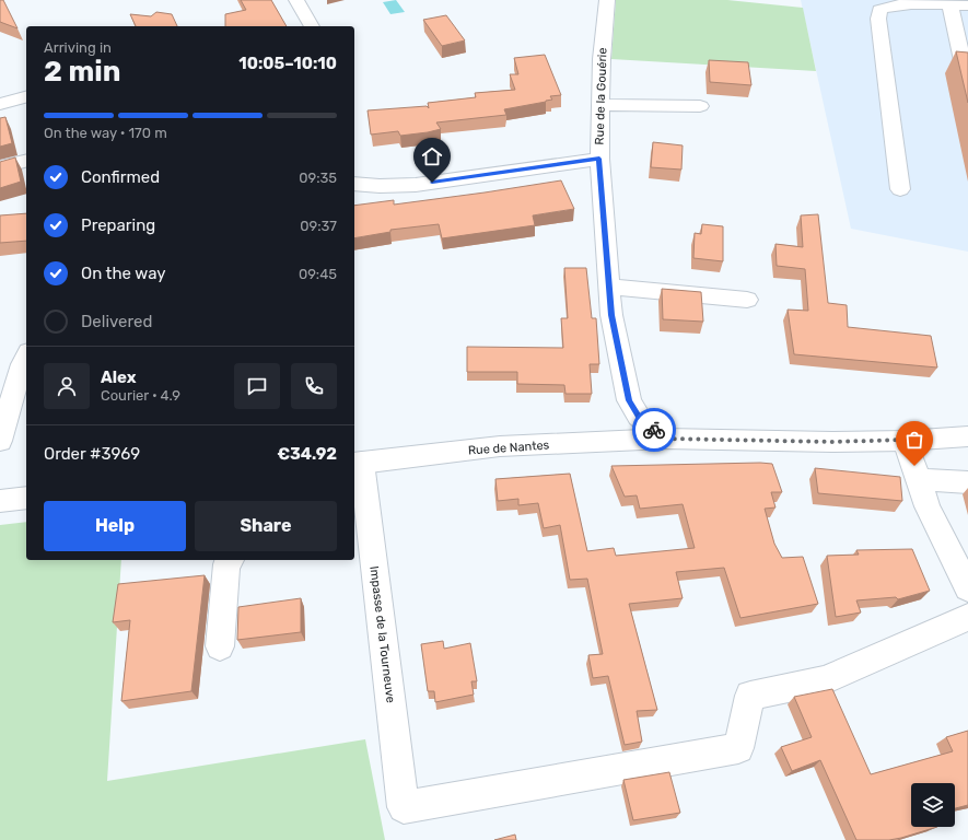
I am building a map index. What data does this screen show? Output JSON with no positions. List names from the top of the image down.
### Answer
{
  "streets": {
    "street": ["Rue de la Gouérie", "Rue de Nantes", "Impasse de la Tourneuve"]
  },
  "crossings": [
    ["Rue de la Gouérie", "Rue de Nantes"],
    ["Rue de Nantes", "Impasse de la Tourneuve"]
  ],
  "page": {
    "heading": ["2 min", "Arriving in", "10:05–10:10"],
    "panel": [
      "Alex",
      "Courier · 4.9",
      "Order #3969",
      "€34.92"
    ],
    "bar": "On the way · 170 m",
    "list": [
      ["Confirmed", "09:35"],
      ["Preparing", "09:37"],
      ["On the way", "09:45"],
      "Delivered"
    ],
    "buttons": ["Help", "Share"]
  }
}
